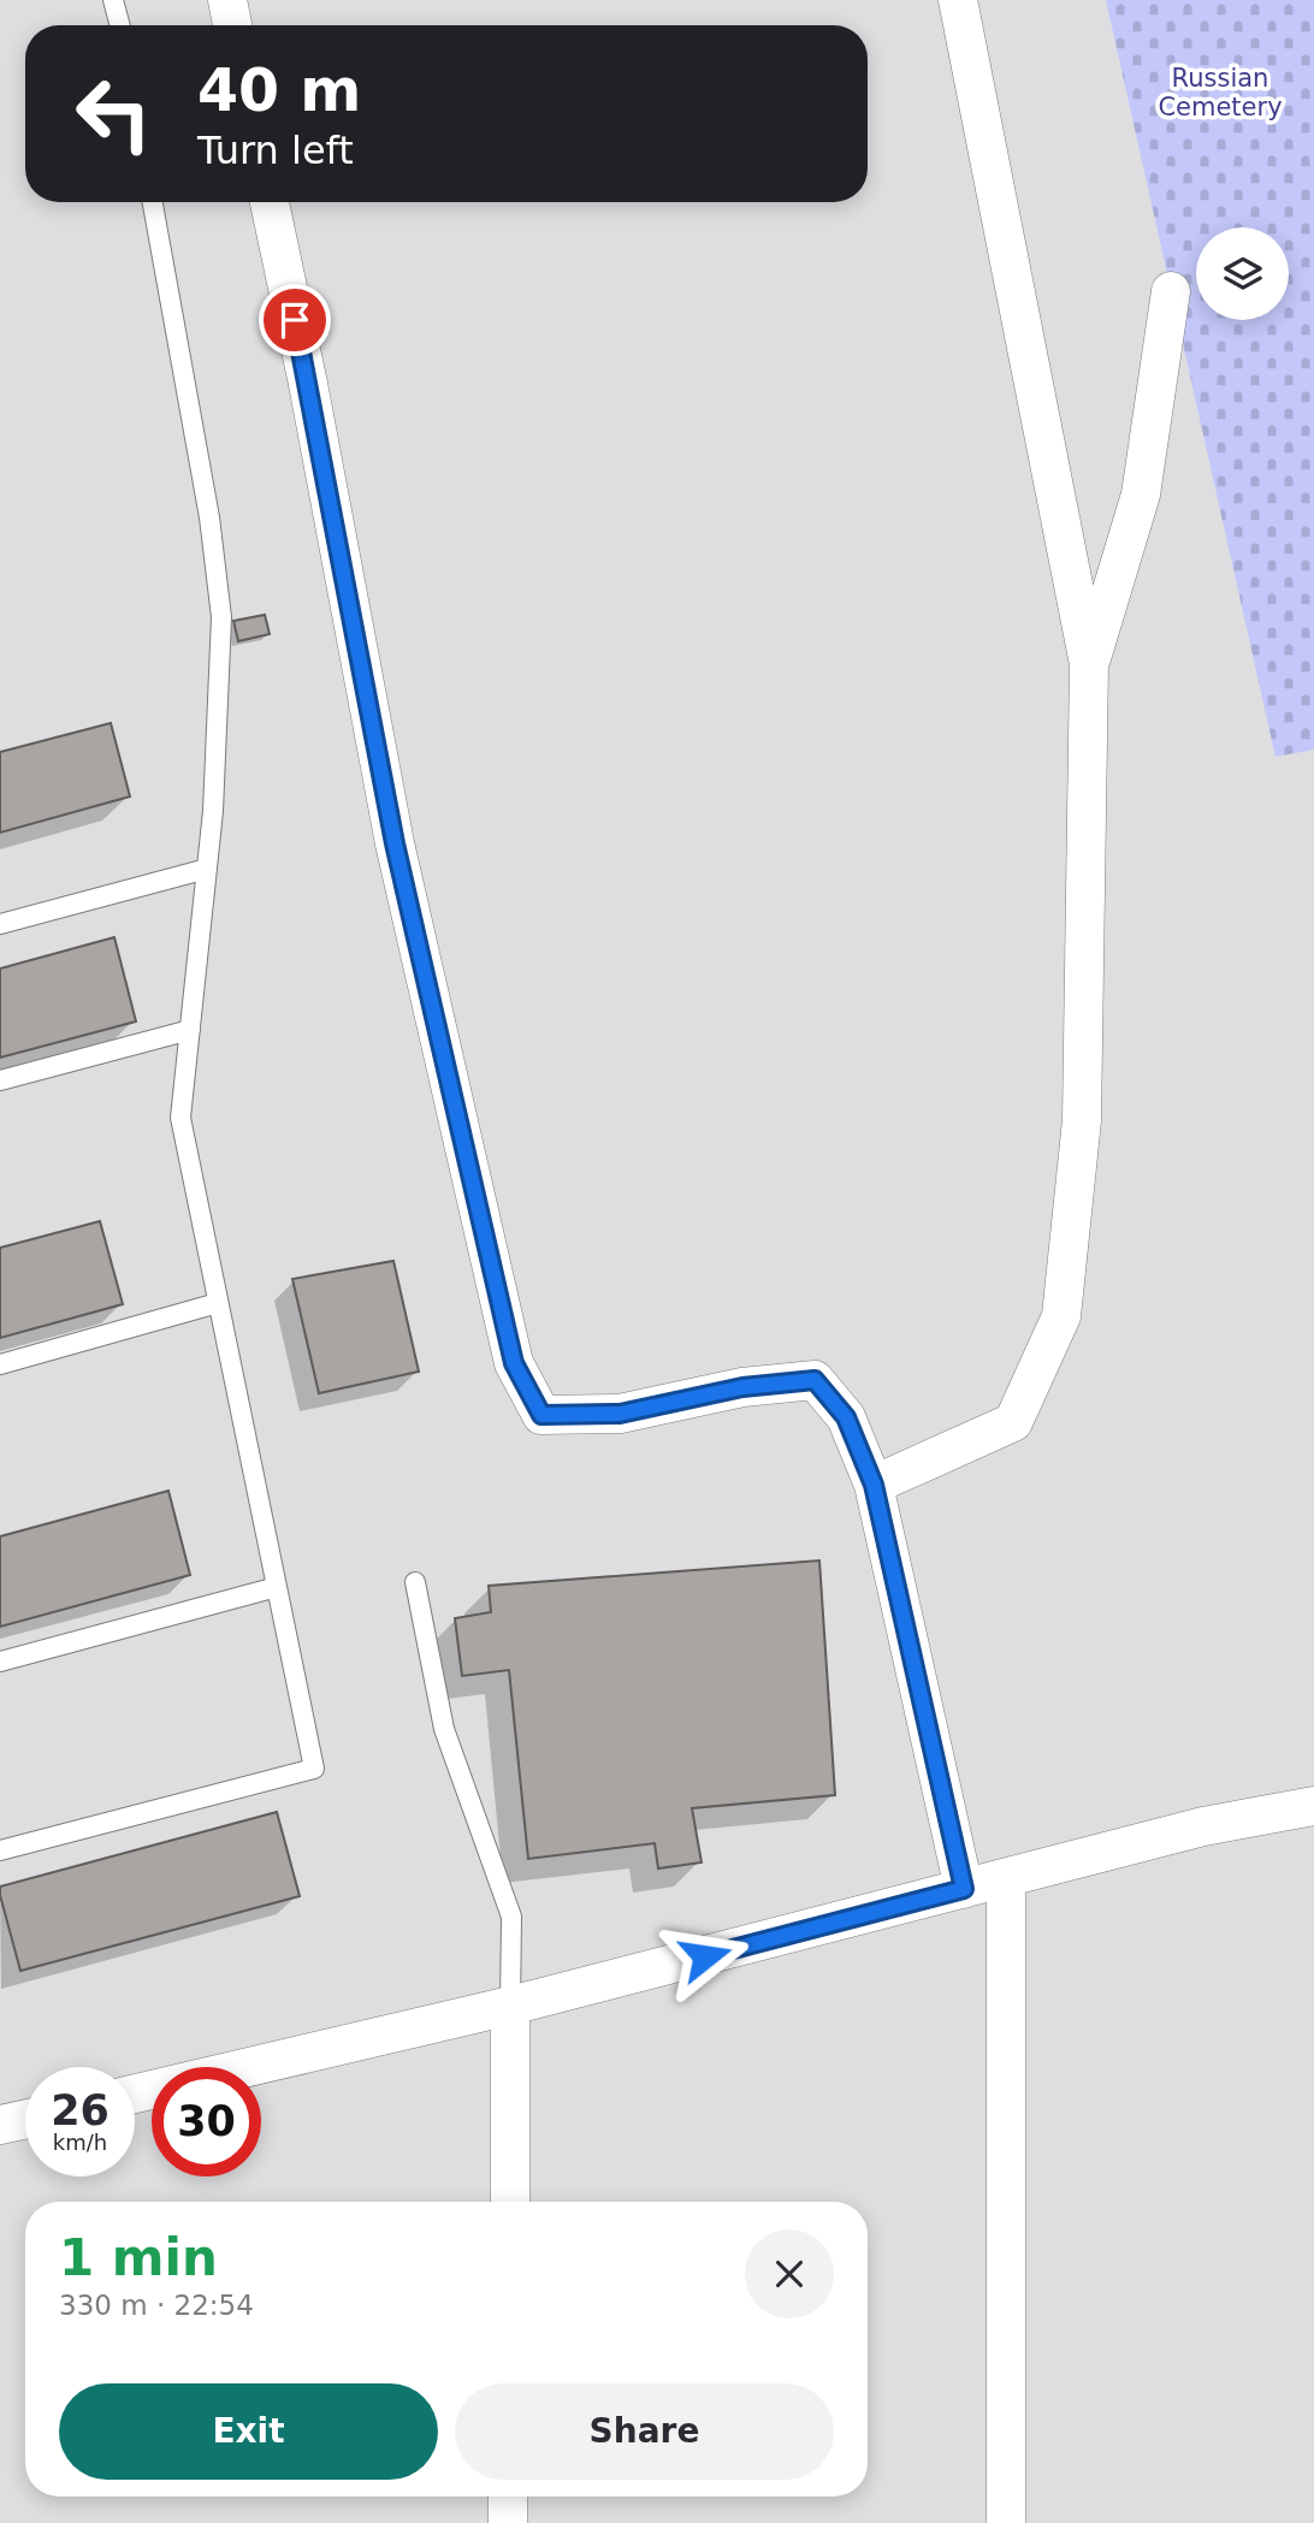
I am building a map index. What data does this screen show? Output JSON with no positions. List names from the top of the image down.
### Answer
{
  "parks": ["Russian Cemetery"],
  "page": {
    "turn": ["40 m", "Turn left"],
    "speed": "26 km/h",
    "limit": "30",
    "heading": ["1 min", "330 m · 22:54"],
    "buttons": ["Exit", "Share"]
  }
}
